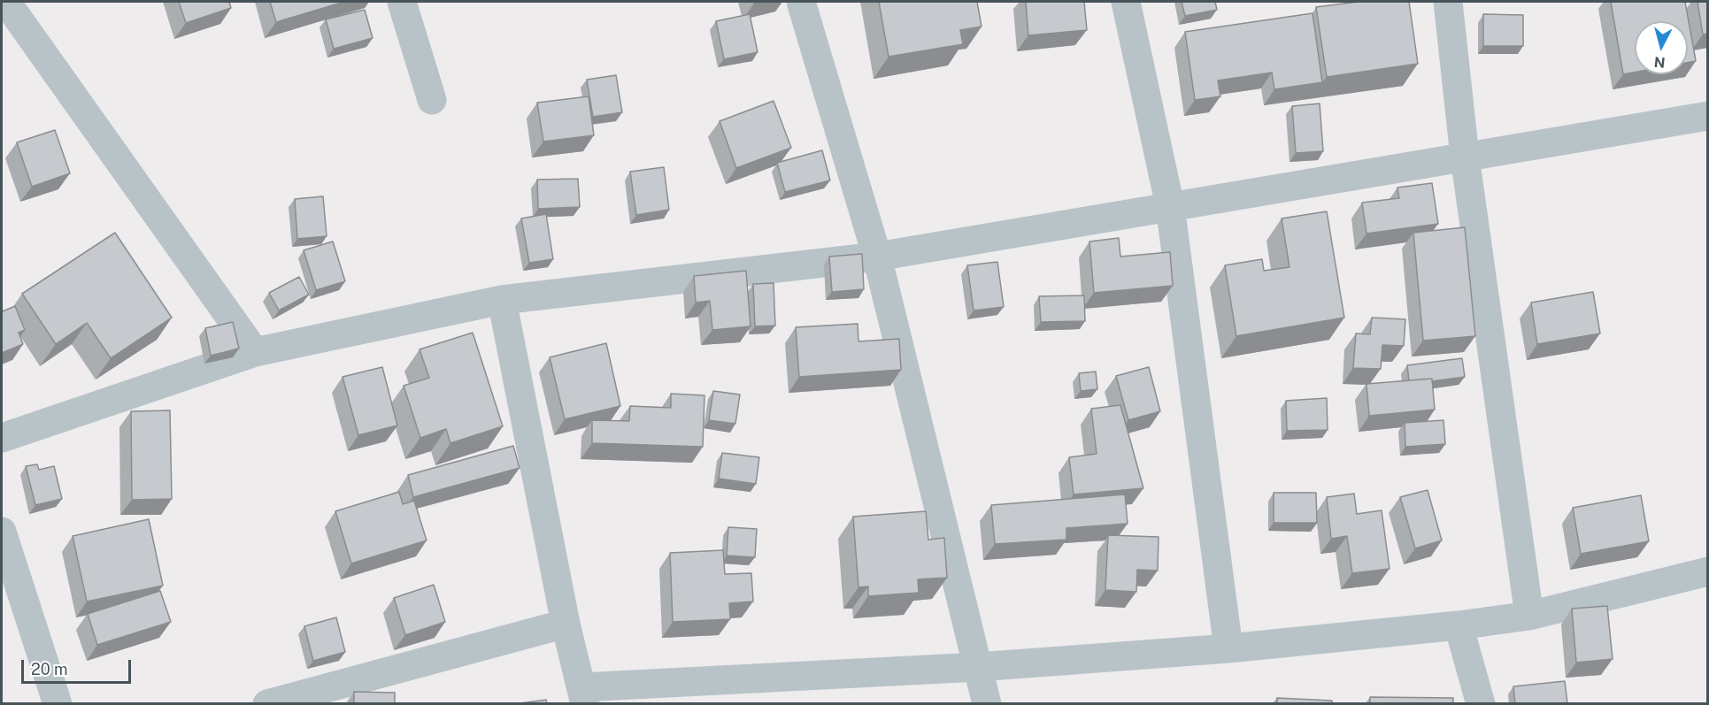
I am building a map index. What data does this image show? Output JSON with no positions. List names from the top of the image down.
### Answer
{
  "scale_bar": "20 m",
  "north": "bottom"
}
